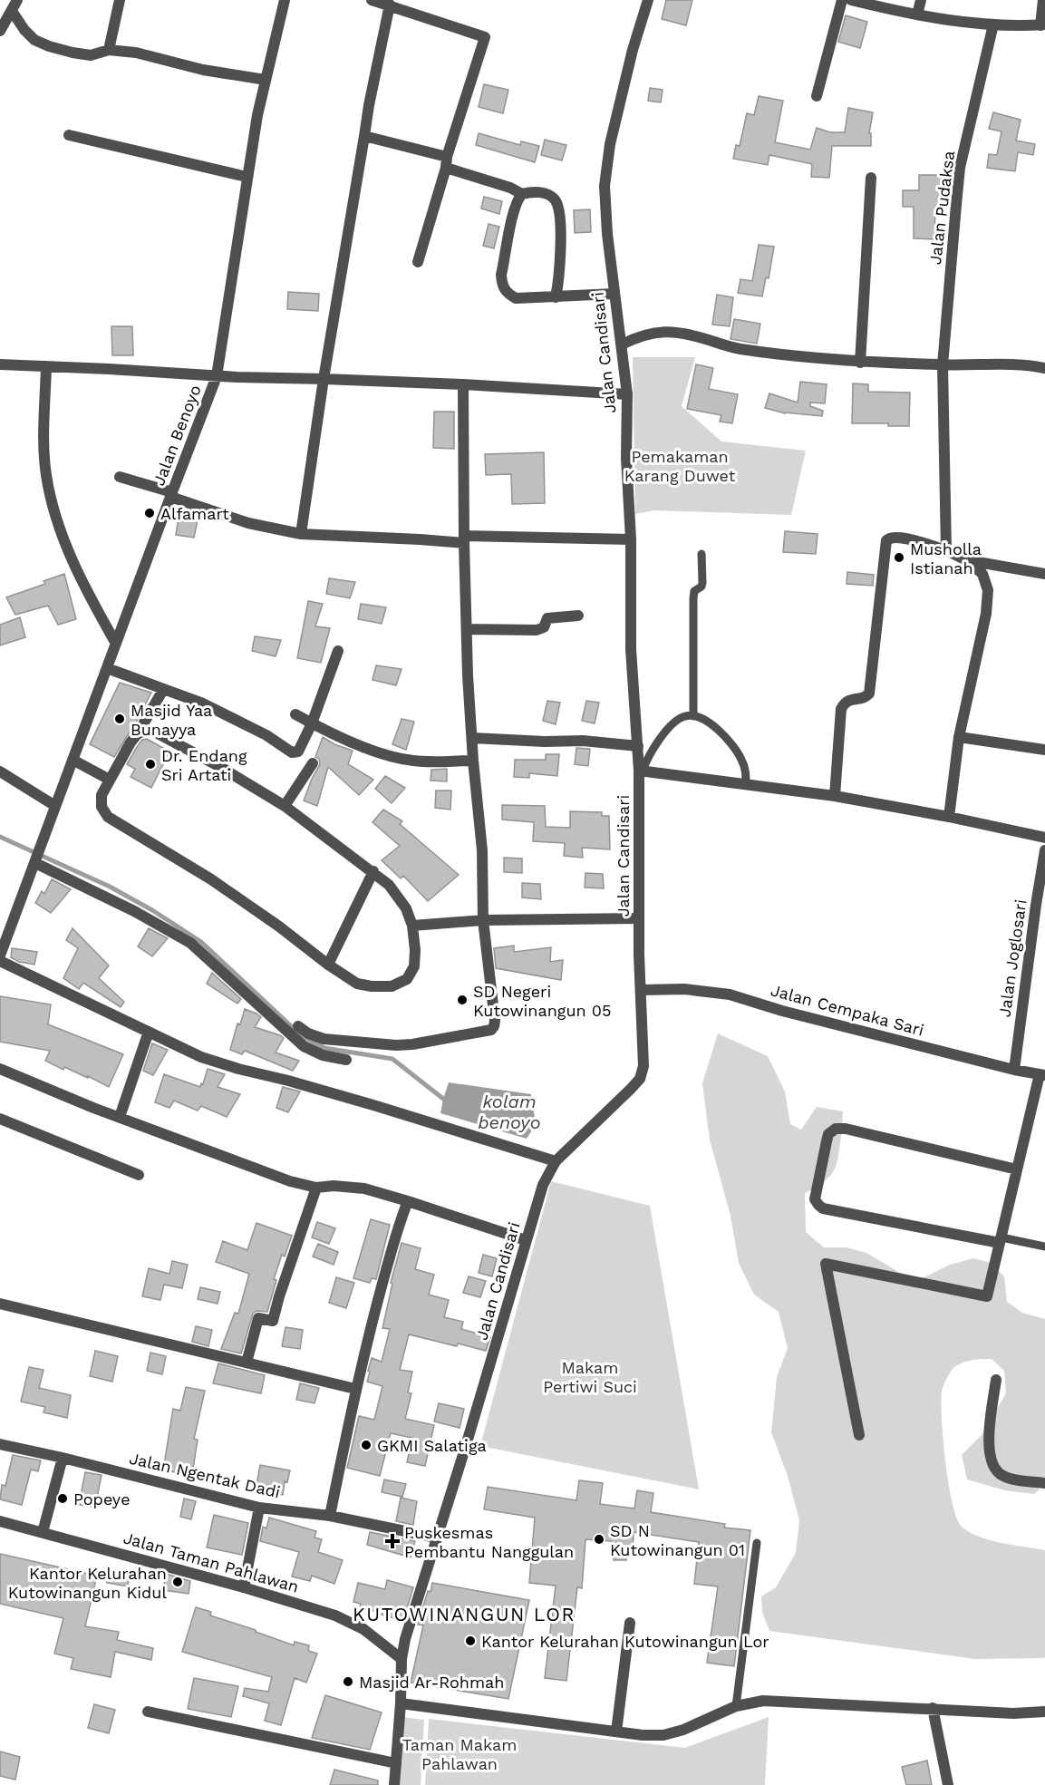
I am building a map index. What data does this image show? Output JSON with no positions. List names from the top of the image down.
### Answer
{
  "streets": {
    "street": [
      "Jalan Pudaksa",
      "Jalan Candisari",
      "Jalan Benoyo",
      "Jalan Joglosari",
      "Jalan Cempaka Sari",
      "Jalan Ngentak Dadi",
      "Jalan Taman Pahlawan"
    ]
  },
  "crossings": [
    ["Jalan Candisari", "Jalan Cempaka Sari"],
    ["Jalan Candisari", "Jalan Ngentak Dadi"],
    ["Jalan Candisari", "Jalan Taman Pahlawan"],
    ["Jalan Joglosari", "Jalan Cempaka Sari"]
  ],
  "districts": ["KUTOWINANGUN LOR"],
  "water": ["kolam benoyo"],
  "parks": ["Pemakaman Karang Duwet", "Makam Pertiwi Suci", "Taman Makam Pahlawan"],
  "places": {
    "other": [
      "Alfamart",
      "Musholla Istianah",
      "Masjid Yaa Bunayya",
      "Dr. Endang Sri Artati",
      "SD Negeri Kutowinangun 05",
      "GKMI Salatiga",
      "Popeye",
      "SD N Kutowinangun 01",
      "Kantor Kelurahan Kutowinangun Kidul",
      "Kantor Kelurahan Kutowinangun Lor",
      "Masjid Ar-Rohmah"
    ],
    "health": ["Puskesmas Pembantu Nanggulan"]
  }
}
